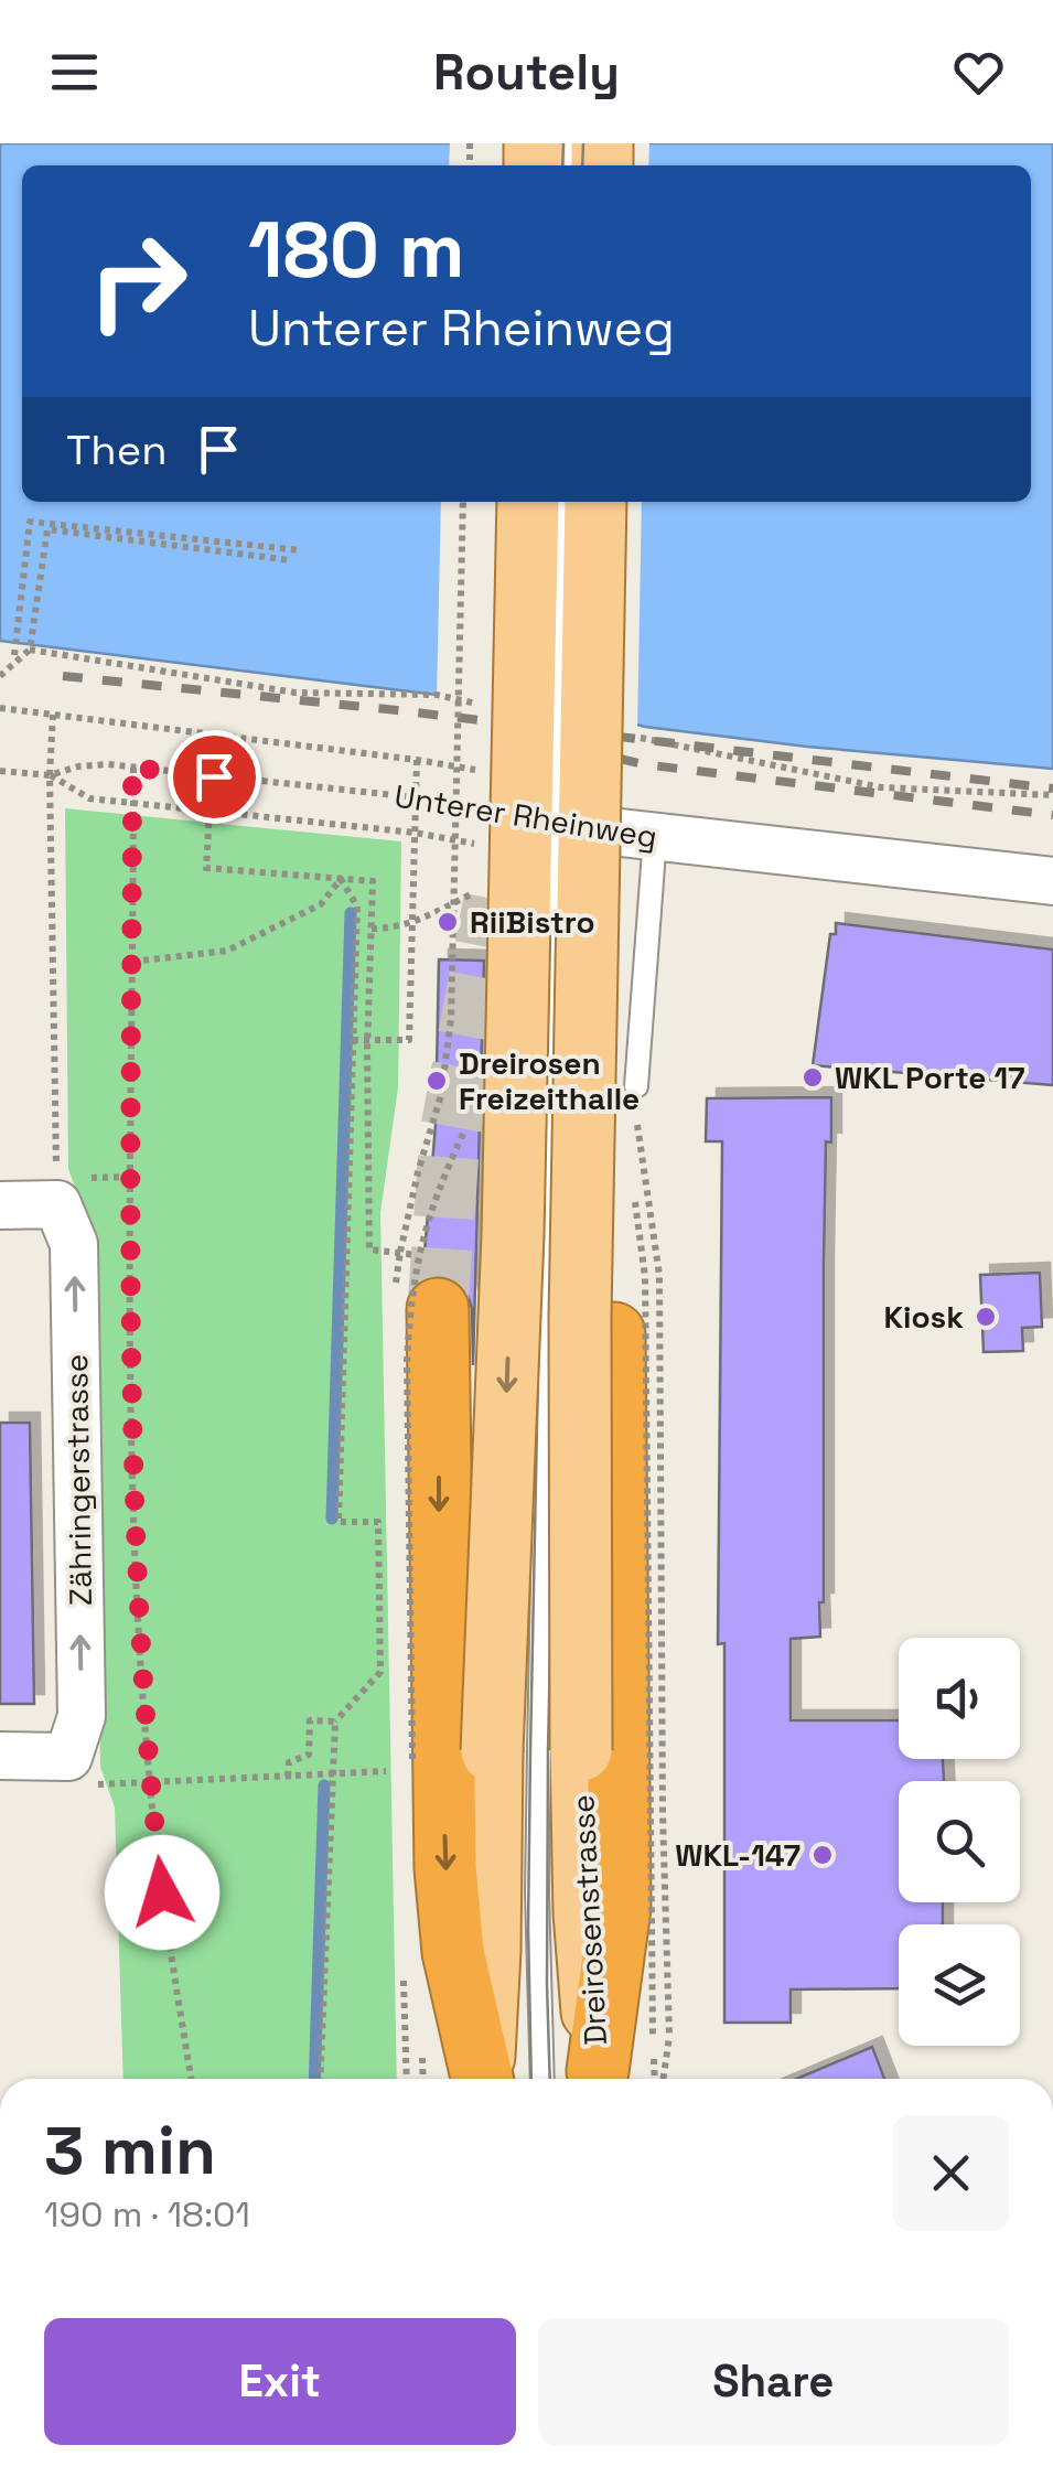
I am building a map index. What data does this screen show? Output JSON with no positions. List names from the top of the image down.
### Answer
{
  "streets": {
    "main road": ["Dreirosenstrasse"],
    "street": ["Unterer Rheinweg", "Zähringerstrasse"]
  },
  "one_way": ["Zähringerstrasse"],
  "places": [
    "RiiBistro",
    "WKL Porte 17",
    "Dreirosen Freizeithalle",
    "Kiosk",
    "WKL-147"
  ],
  "page": {
    "header": "Routely",
    "turn": ["180 m", "Unterer Rheinweg"],
    "then": "Then",
    "heading": ["3 min", "190 m · 18:01"],
    "buttons": ["Exit", "Share"]
  }
}
